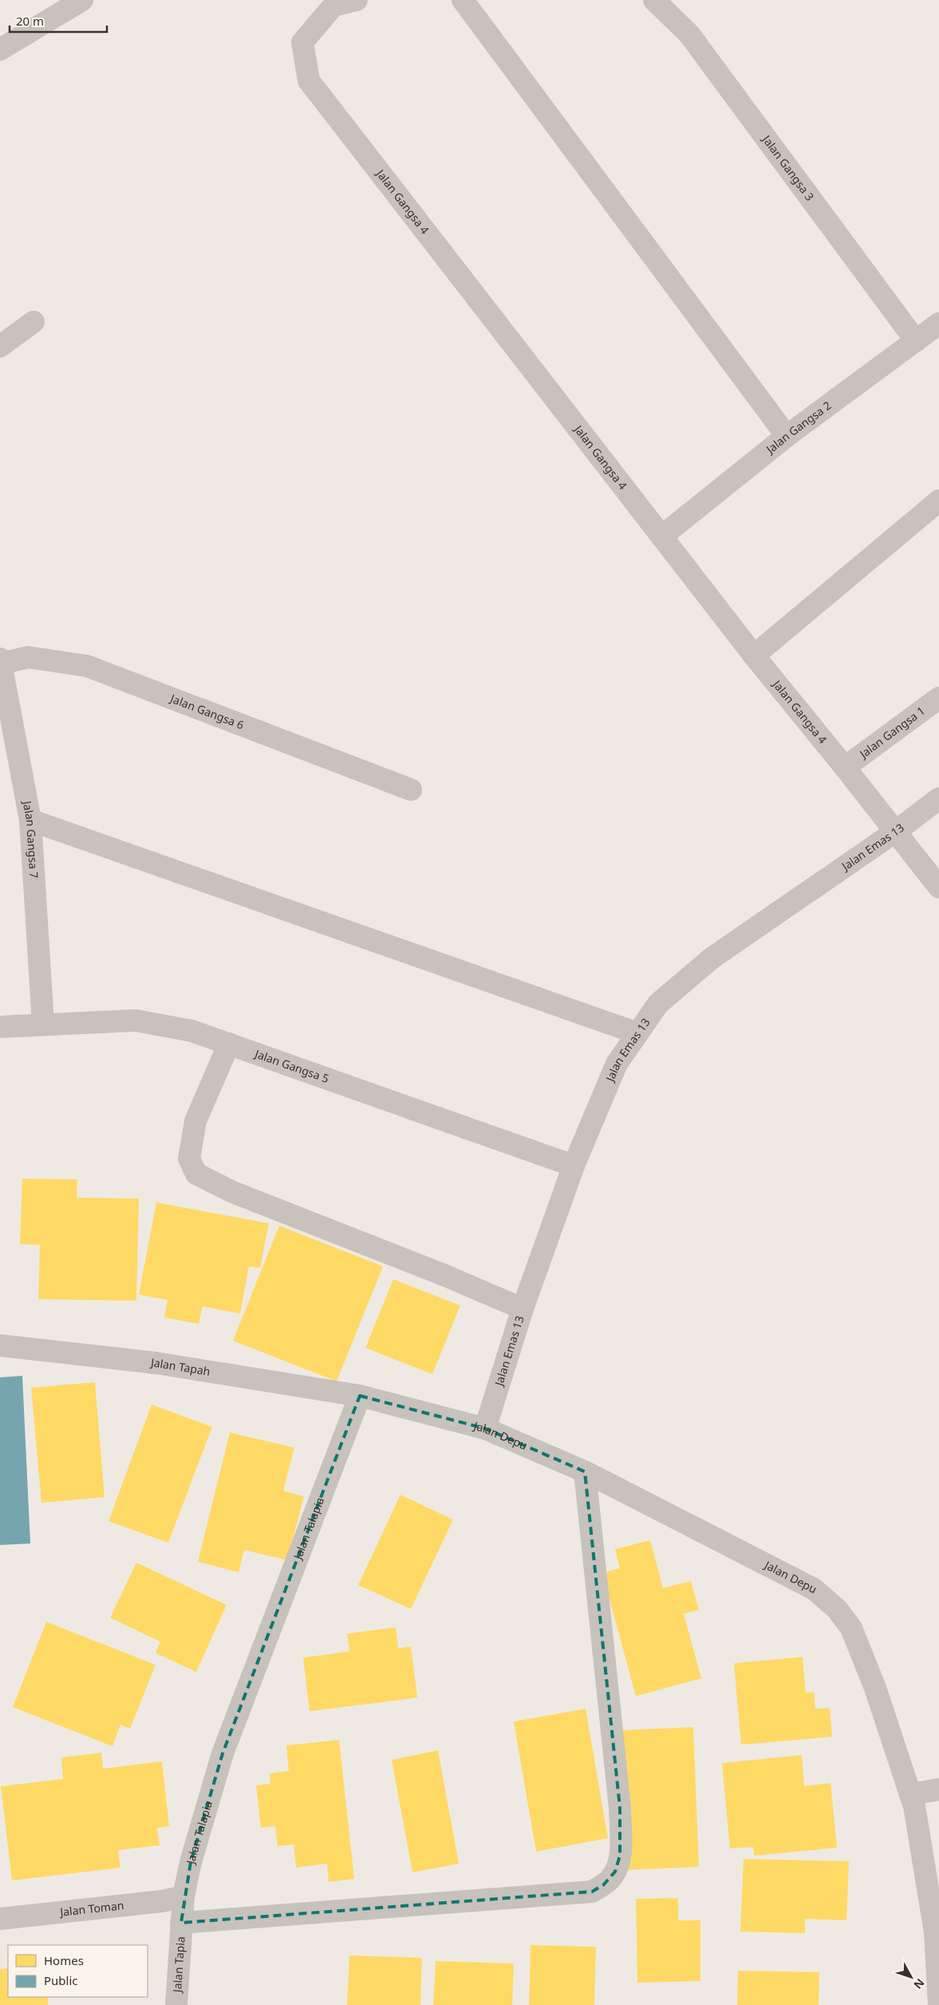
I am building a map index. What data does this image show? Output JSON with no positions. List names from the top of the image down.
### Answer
{
  "streets": {
    "street": [
      "Jalan Gangsa 3",
      "Jalan Gangsa 4",
      "Jalan Gangsa 2",
      "Jalan Gangsa 6",
      "Jalan Gangsa 1",
      "Jalan Gangsa 7",
      "Jalan Emas 13",
      "Jalan Gangsa 5",
      "Jalan Tapah",
      "Jalan Depu",
      "Jalan Talapia",
      "Jalan Toman",
      "Jalan Tapia"
    ]
  },
  "crossings": [
    ["Jalan Gangsa 3", "Jalan Gangsa 2"],
    ["Jalan Gangsa 4", "Jalan Gangsa 2"],
    ["Jalan Gangsa 4", "Jalan Gangsa 1"],
    ["Jalan Gangsa 4", "Jalan Emas 13"],
    ["Jalan Gangsa 6", "Jalan Gangsa 7"],
    ["Jalan Gangsa 7", "Jalan Gangsa 5"],
    ["Jalan Emas 13", "Jalan Gangsa 5"],
    ["Jalan Emas 13", "Jalan Depu"],
    ["Jalan Tapah", "Jalan Depu"],
    ["Jalan Tapah", "Jalan Talapia"],
    ["Jalan Depu", "Jalan Talapia"],
    ["Jalan Talapia", "Jalan Toman"],
    ["Jalan Talapia", "Jalan Tapia"]
  ],
  "legend": ["Homes", "Public"],
  "scale_bar": "20 m",
  "north": "bottom right"
}
